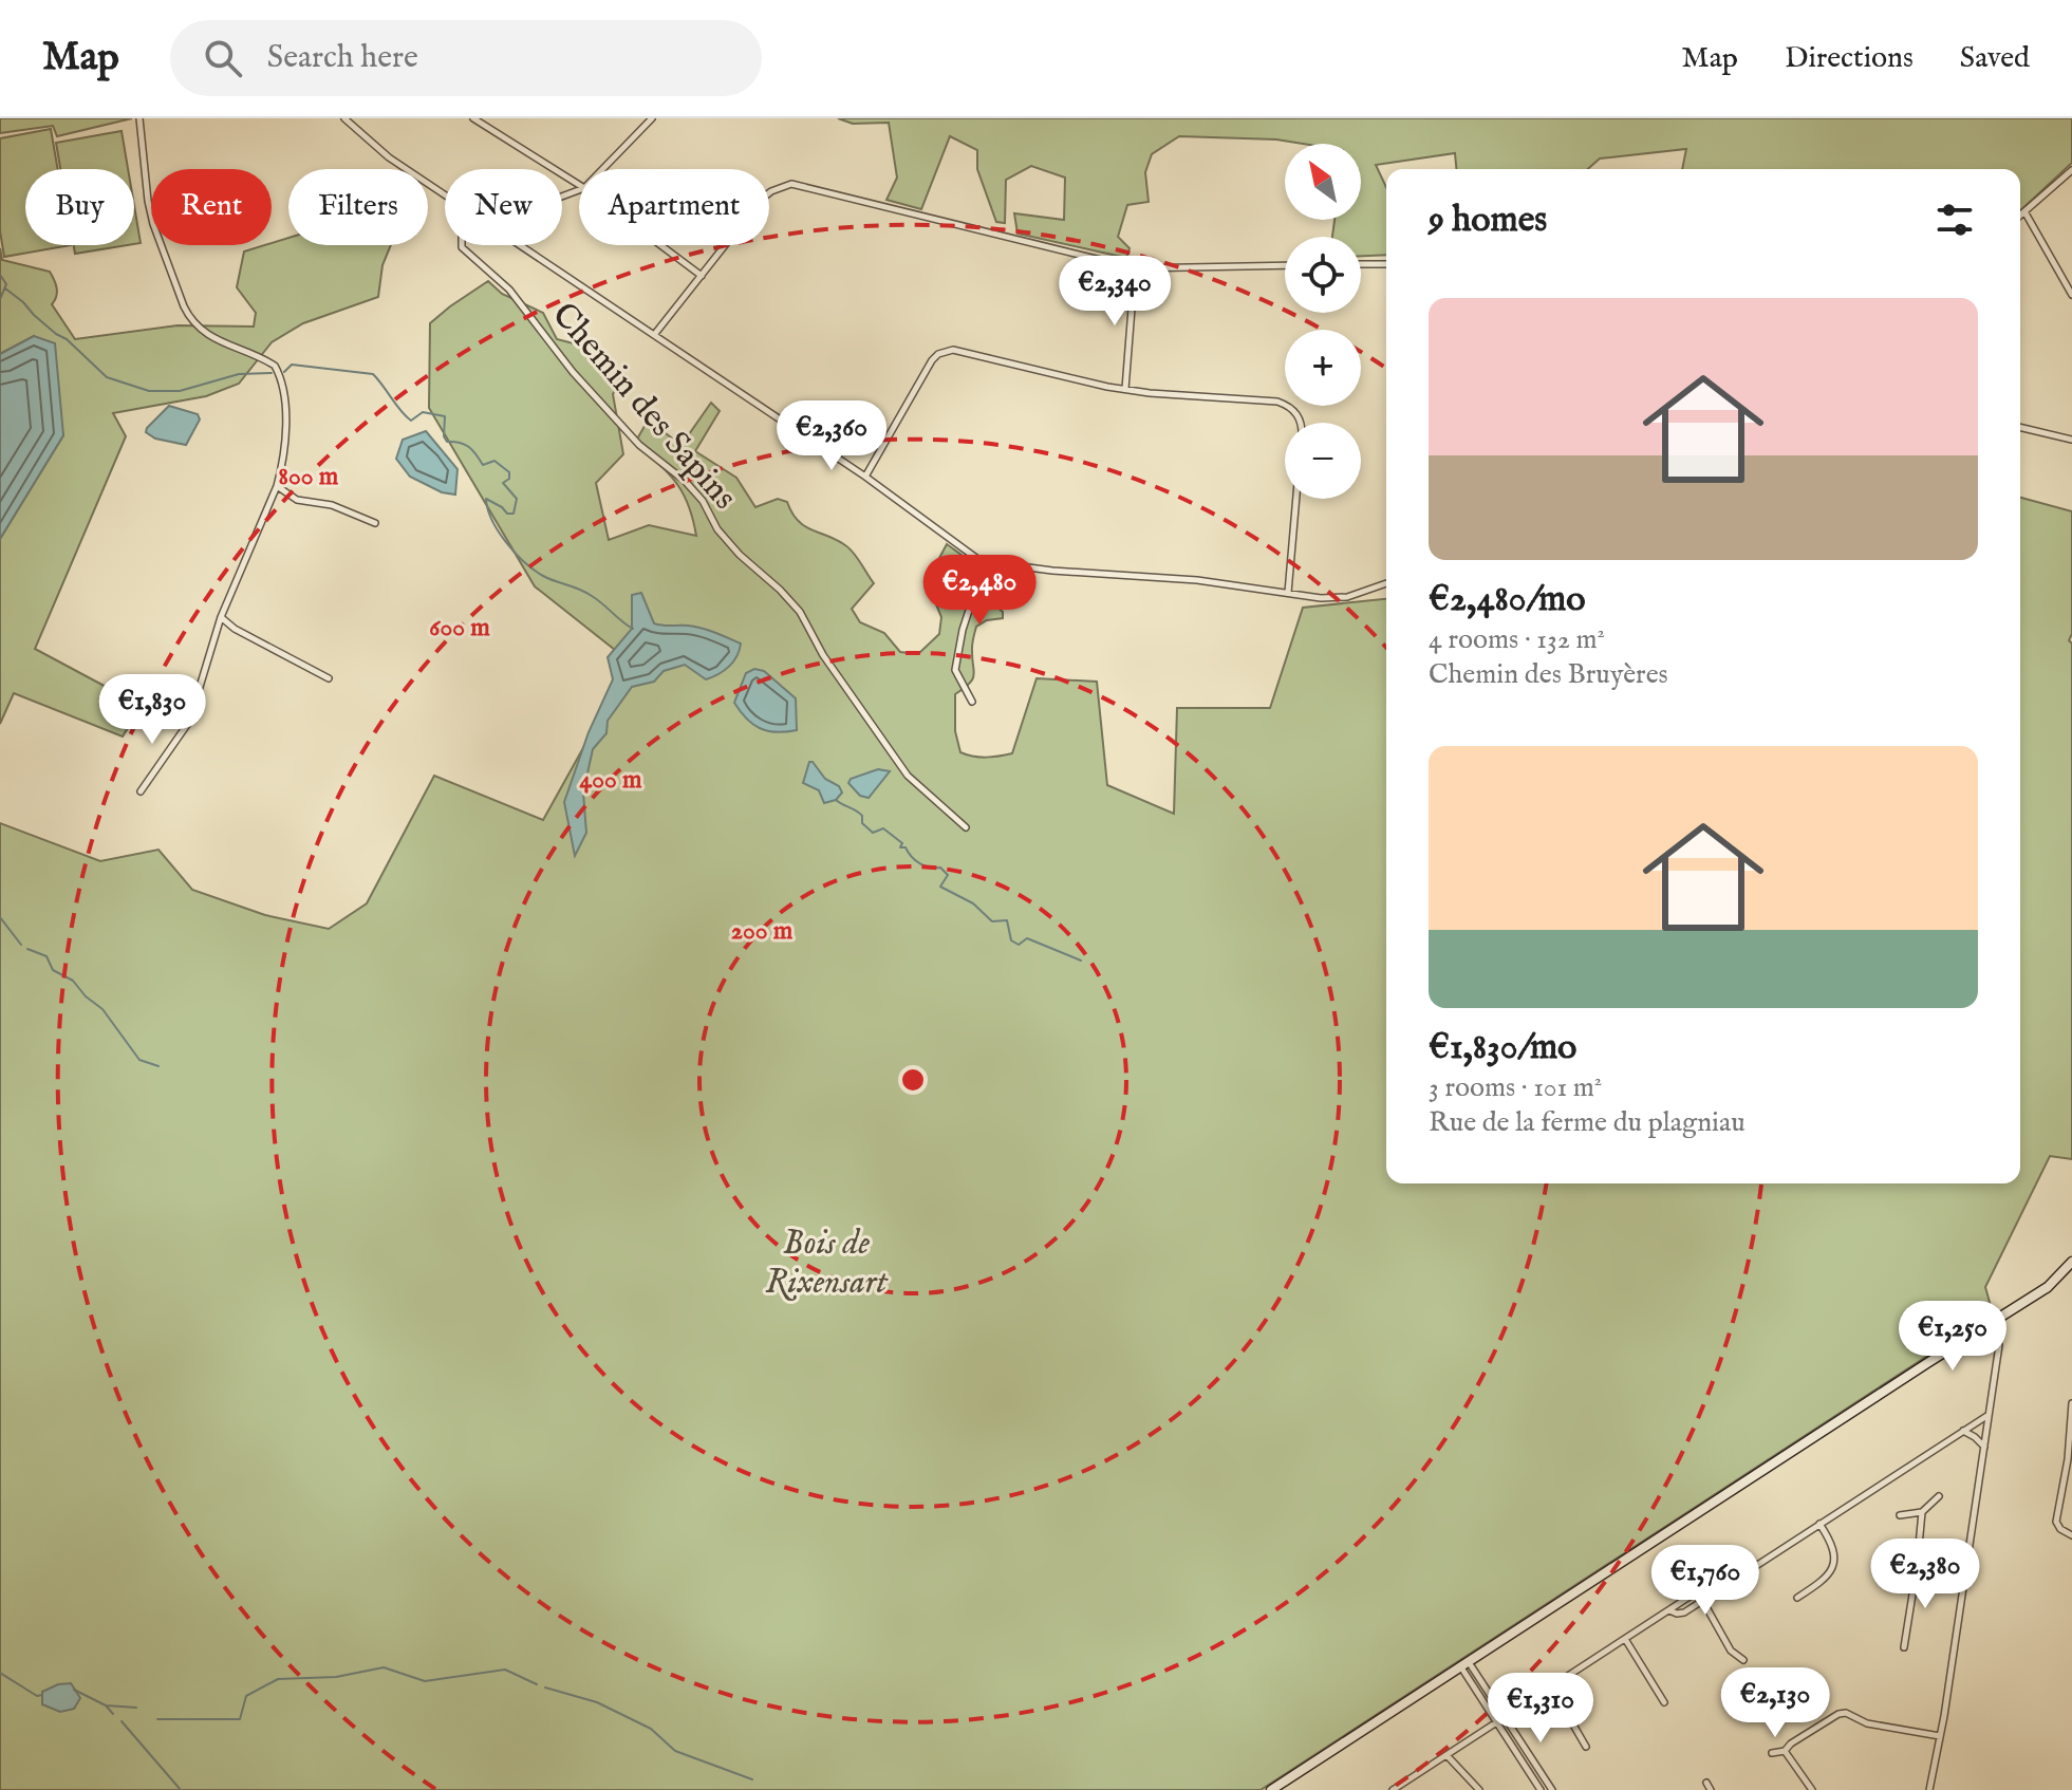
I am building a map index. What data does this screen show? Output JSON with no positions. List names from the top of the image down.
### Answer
{
  "streets": {
    "street": ["Chemin des Sapins"]
  },
  "parks": ["Bois de Rixensart"],
  "north": "top left",
  "page": {
    "header": "Map",
    "search": "Search here",
    "nav": ["Map", "Directions", "Saved"],
    "map_buttons": ["+", "−"],
    "chip": [
      "Buy",
      "Rent",
      "Filters",
      "New",
      "Apartment"
    ],
    "heading": "9 homes",
    "price": [
      "€2,340",
      "€2,360",
      "€2,480",
      "€1,830",
      "€1,250",
      "€2,380",
      "€1,760",
      "€2,130",
      "€1,310"
    ],
    "list": [
      {
        "name": "€2,480/mo",
        "note": "4 rooms · 132 m² · Chemin des Bruyères"
      },
      {
        "name": "€1,830/mo",
        "note": "3 rooms · 101 m² · Rue de la ferme du plagniau"
      }
    ]
  },
  "rings": [
    "800 m",
    "600 m",
    "400 m",
    "200 m"
  ]
}
